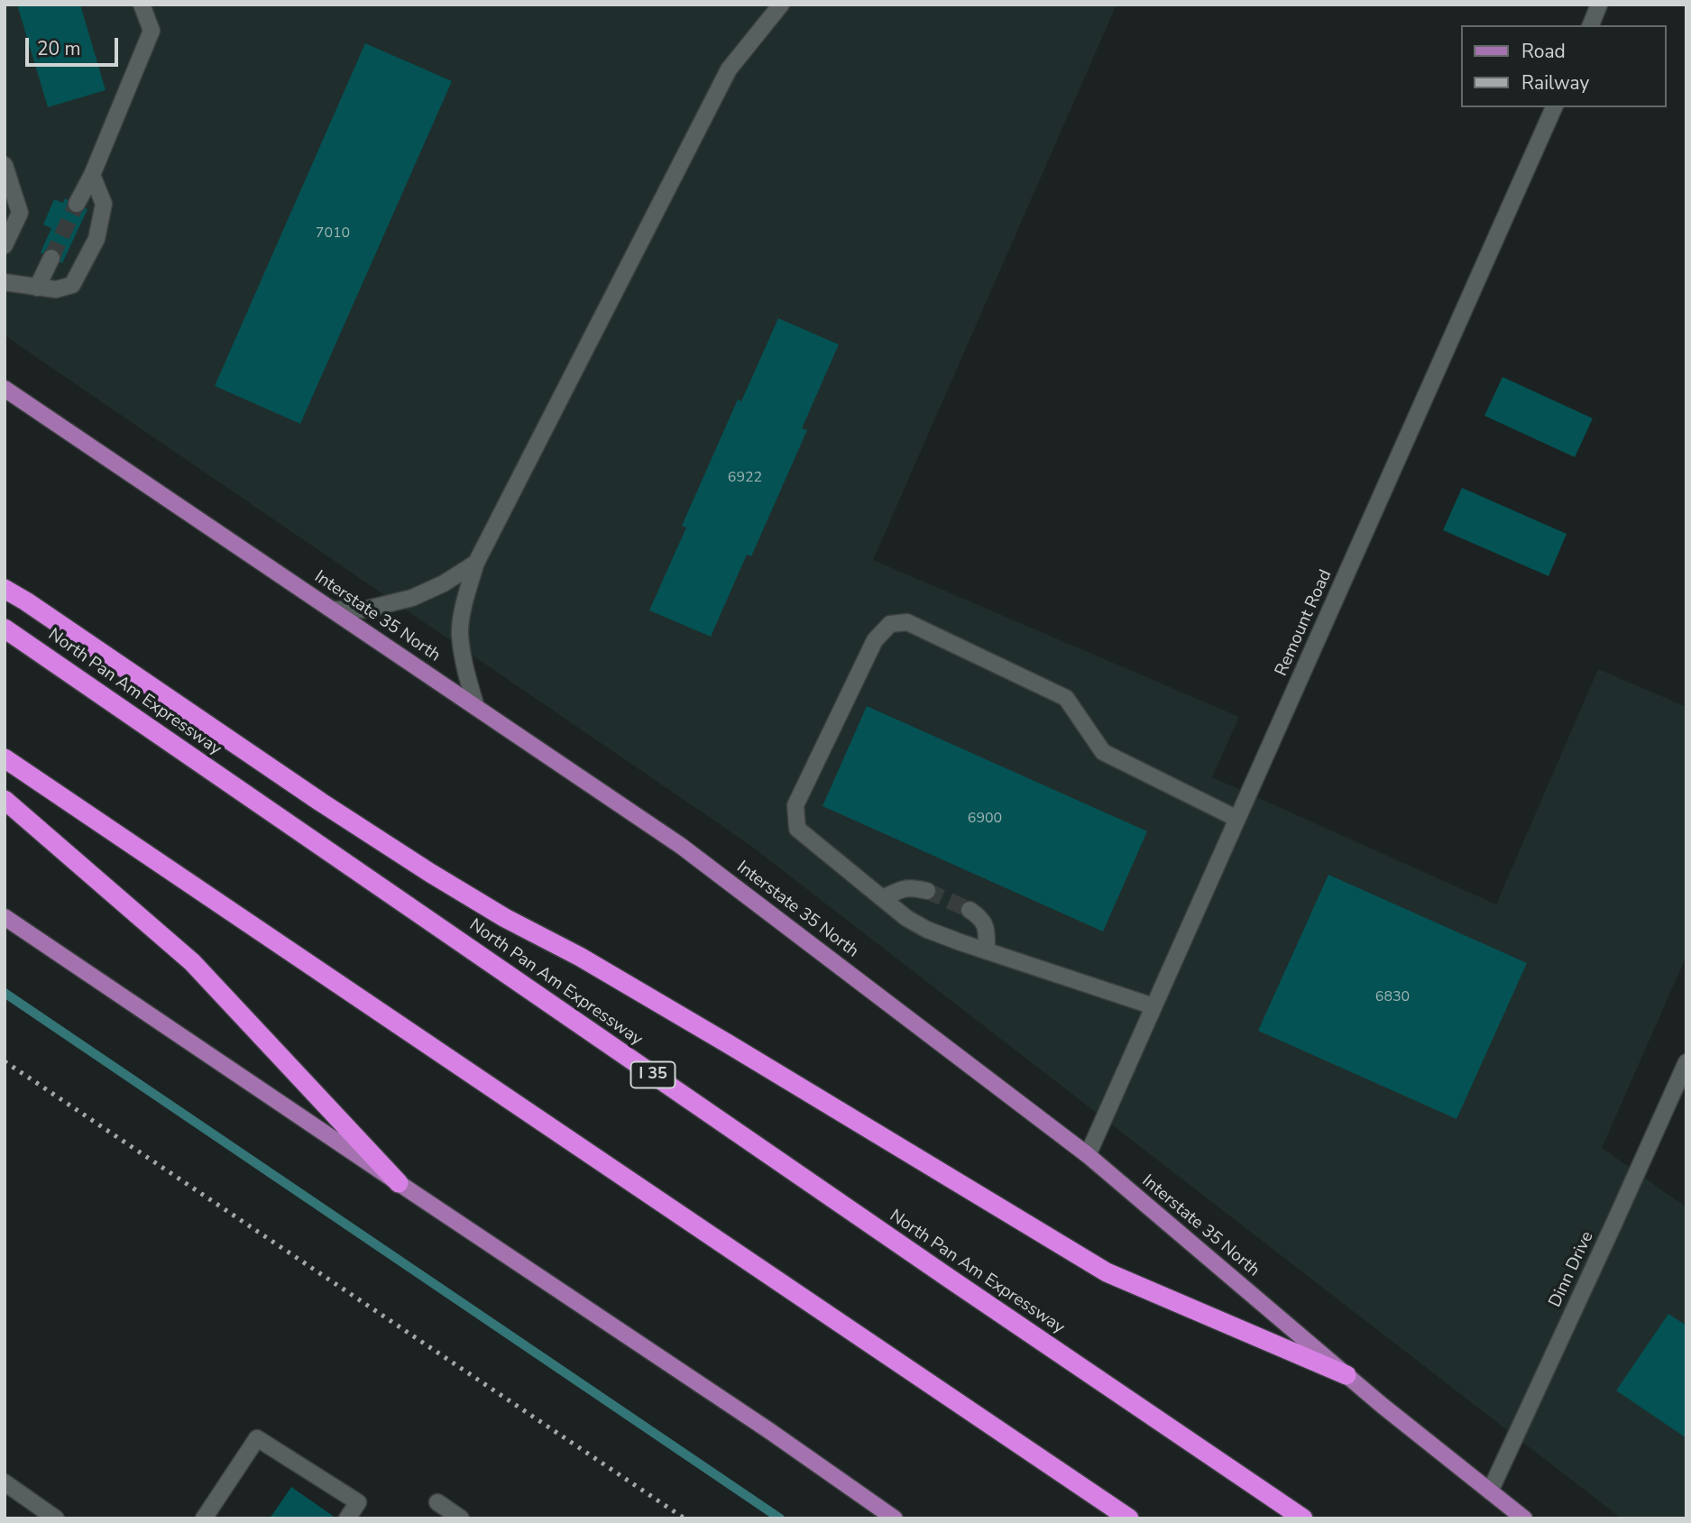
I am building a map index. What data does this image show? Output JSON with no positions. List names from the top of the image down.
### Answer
{
  "streets": {
    "highway": ["North Pan Am Expressway", "I 35"],
    "main road": ["Interstate 35 North"],
    "street": ["Remount Road", "Dinn Drive"]
  },
  "crossings": [
    ["Interstate 35 North", "Remount Road"],
    ["Interstate 35 North", "Dinn Drive"]
  ],
  "house_numbers": [
    "7010",
    "6922",
    "6900",
    "6830"
  ],
  "legend": ["Road", "Railway"],
  "scale_bar": "20 m"
}
